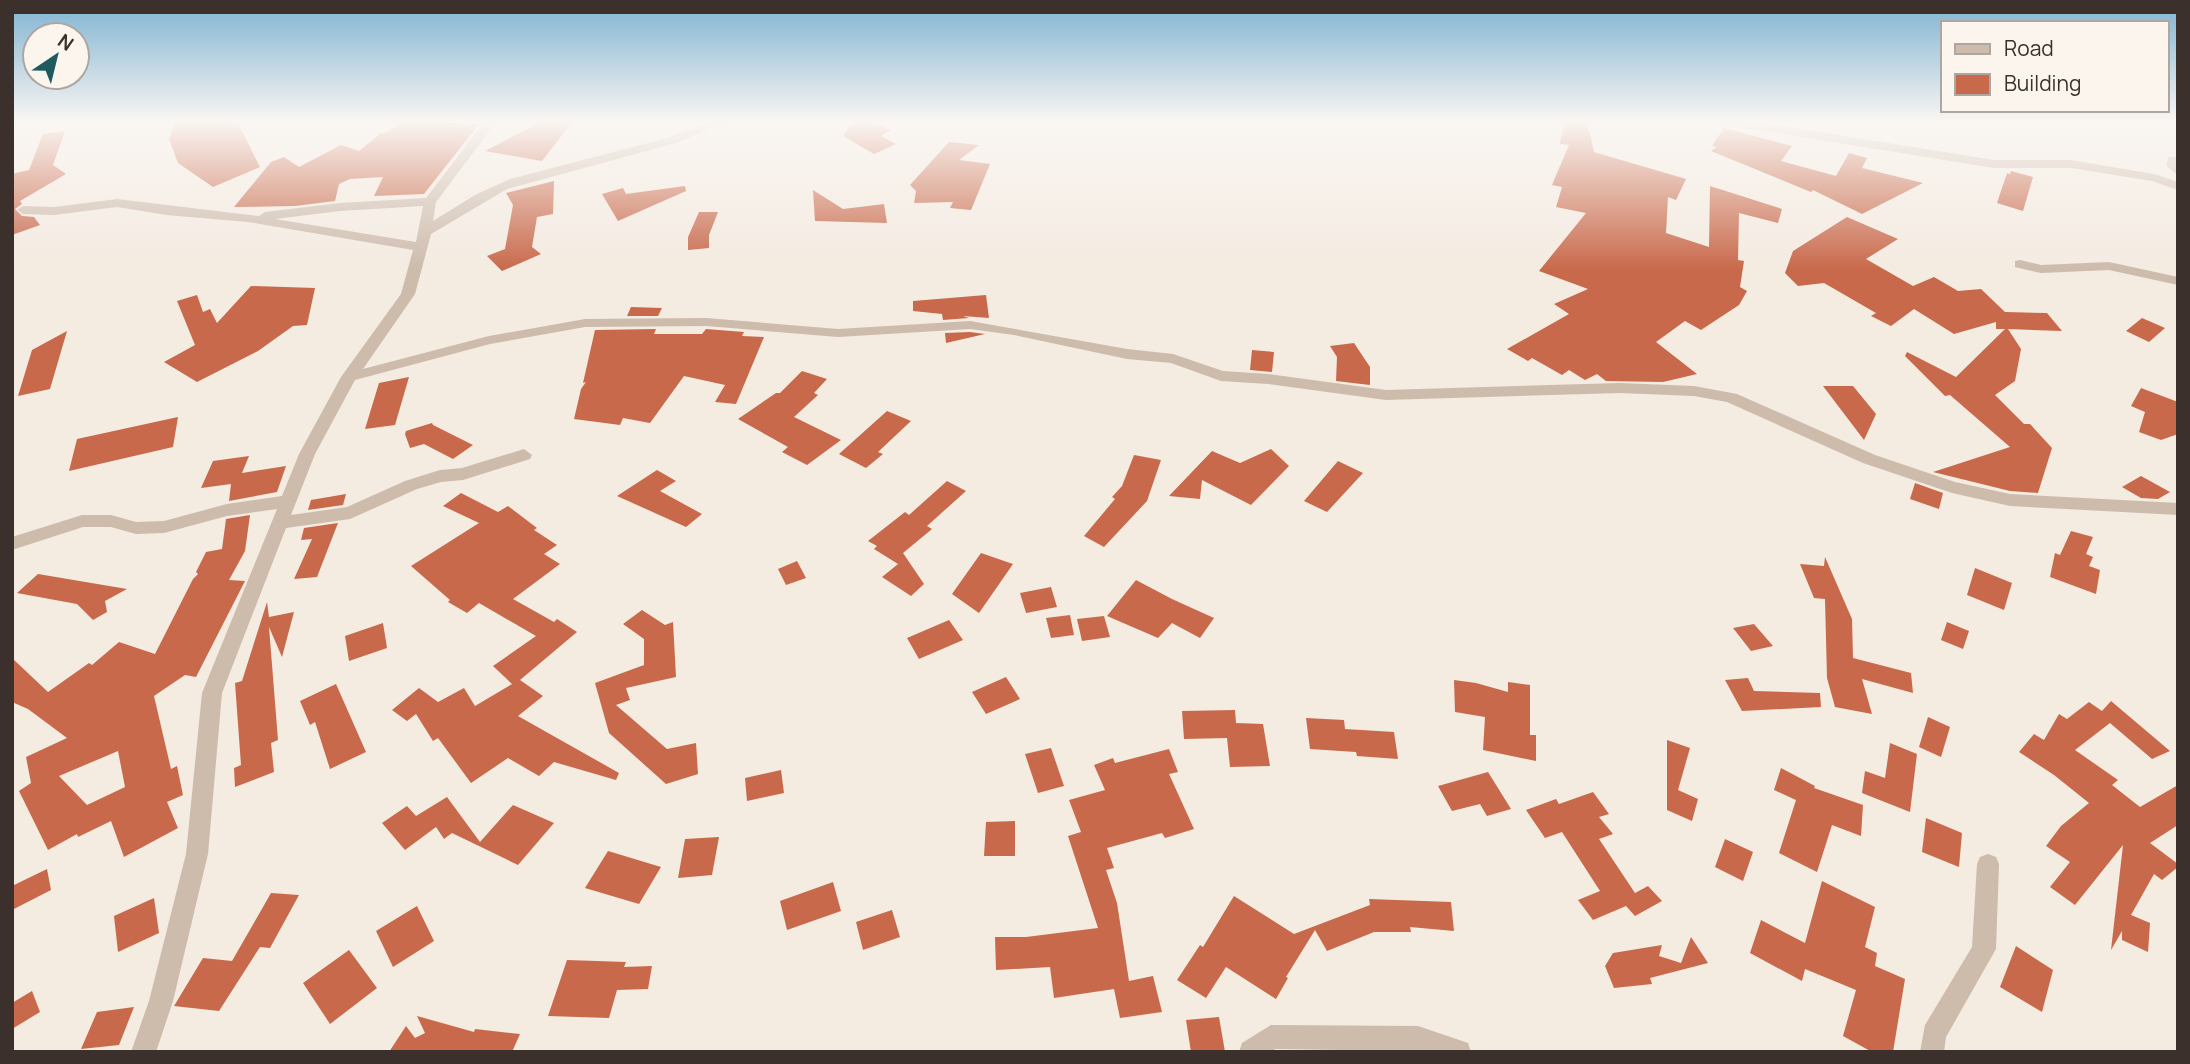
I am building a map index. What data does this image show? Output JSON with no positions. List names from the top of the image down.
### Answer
{
  "legend": ["Road", "Building"],
  "north": "top right"
}
